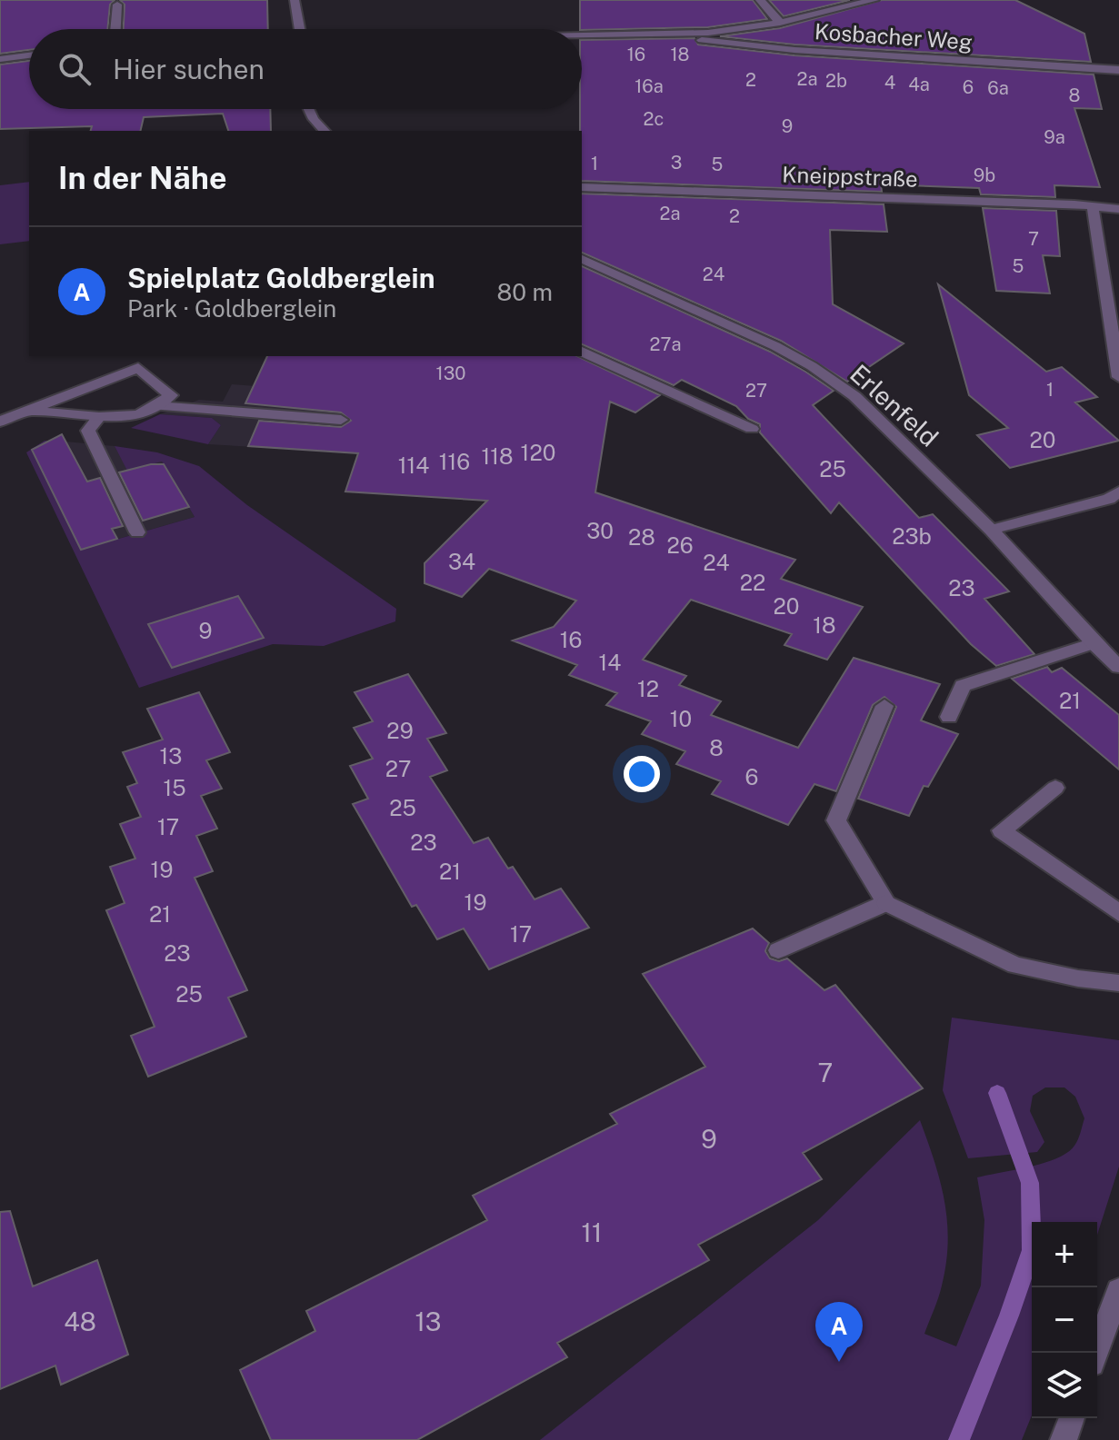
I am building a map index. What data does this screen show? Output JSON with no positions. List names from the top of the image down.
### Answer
{
  "streets": {
    "street": ["Kosbacher Weg", "Kneippstraße", "Erlenfeld"]
  },
  "house_numbers": [
    "16",
    "18",
    "2a",
    "2",
    "2b",
    "4",
    "4a",
    "16a",
    "6",
    "6a",
    "8",
    "2c",
    "9",
    "9a",
    "3",
    "1",
    "5",
    "9b",
    "2a",
    "2",
    "7",
    "5",
    "24",
    "27a",
    "130",
    "1",
    "27",
    "20",
    "120",
    "118",
    "116",
    "114",
    "25",
    "30",
    "23b",
    "28",
    "26",
    "34",
    "24",
    "22",
    "23",
    "20",
    "18",
    "9",
    "16",
    "14",
    "12",
    "21",
    "10",
    "29",
    "8",
    "13",
    "27",
    "6",
    "15",
    "25",
    "17",
    "23",
    "19",
    "21",
    "19",
    "21",
    "17",
    "23",
    "25",
    "7",
    "9",
    "11",
    "48",
    "13"
  ],
  "page": {
    "search": "Hier suchen",
    "heading": "In der Nähe",
    "list": [
      {
        "mark": "A",
        "name": "Spielplatz Goldberglein",
        "note": "Park · Goldberglein",
        "value": "80 m"
      }
    ],
    "map_buttons": ["+", "−"],
    "pins": "A"
  }
}
